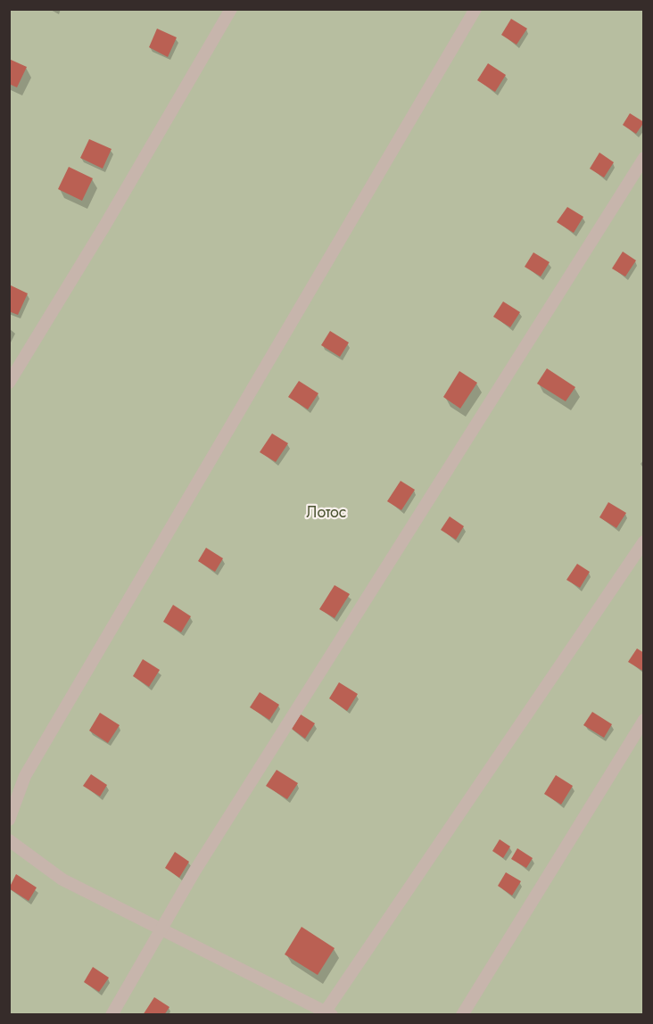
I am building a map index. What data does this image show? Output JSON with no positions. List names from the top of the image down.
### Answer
{
  "parks": ["Лотос"]
}
